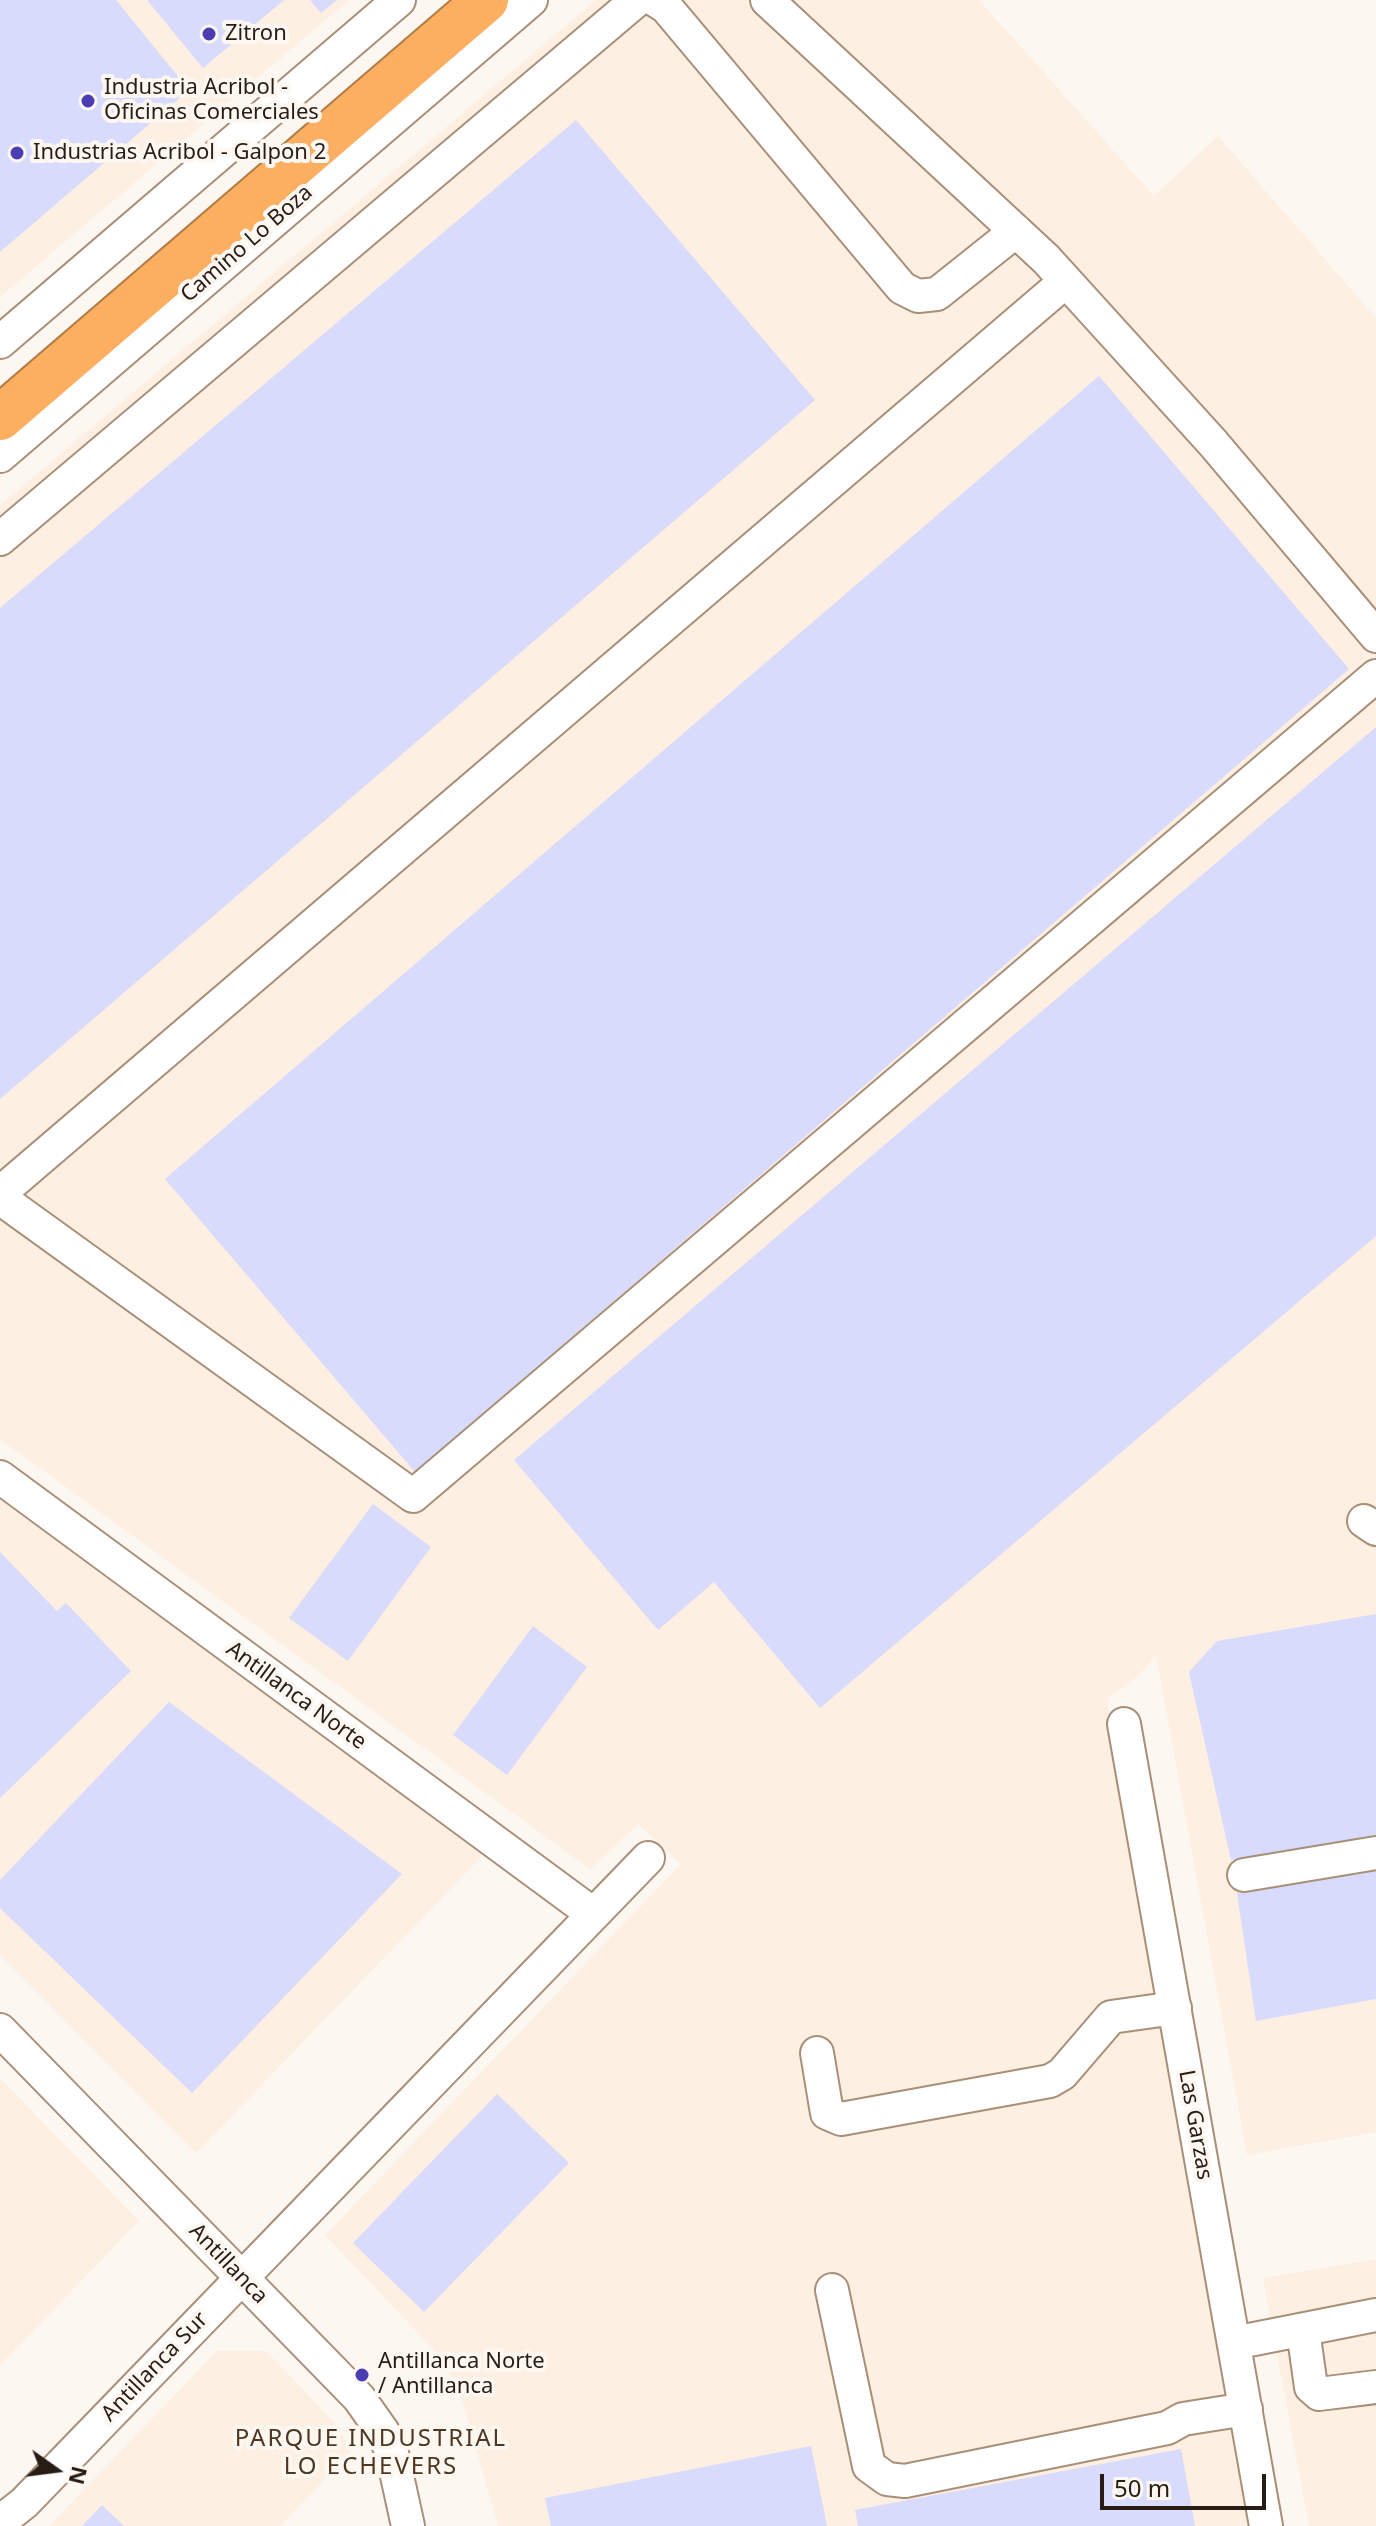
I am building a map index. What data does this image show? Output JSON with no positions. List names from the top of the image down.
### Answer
{
  "streets": {
    "street": [
      "Camino Lo Boza",
      "Antillanca Norte",
      "Las Garzas",
      "Antillanca",
      "Antillanca Sur"
    ]
  },
  "crossings": [
    ["Antillanca", "Antillanca Sur"]
  ],
  "districts": ["PARQUE INDUSTRIAL LO ECHEVERS"],
  "places": [
    "Zitron",
    "Industria Acribol - Oficinas Comerciales",
    "Industrias Acribol - Galpon 2",
    "Antillanca Norte / Antillanca"
  ],
  "scale_bar": "50 m",
  "north": "right"
}
